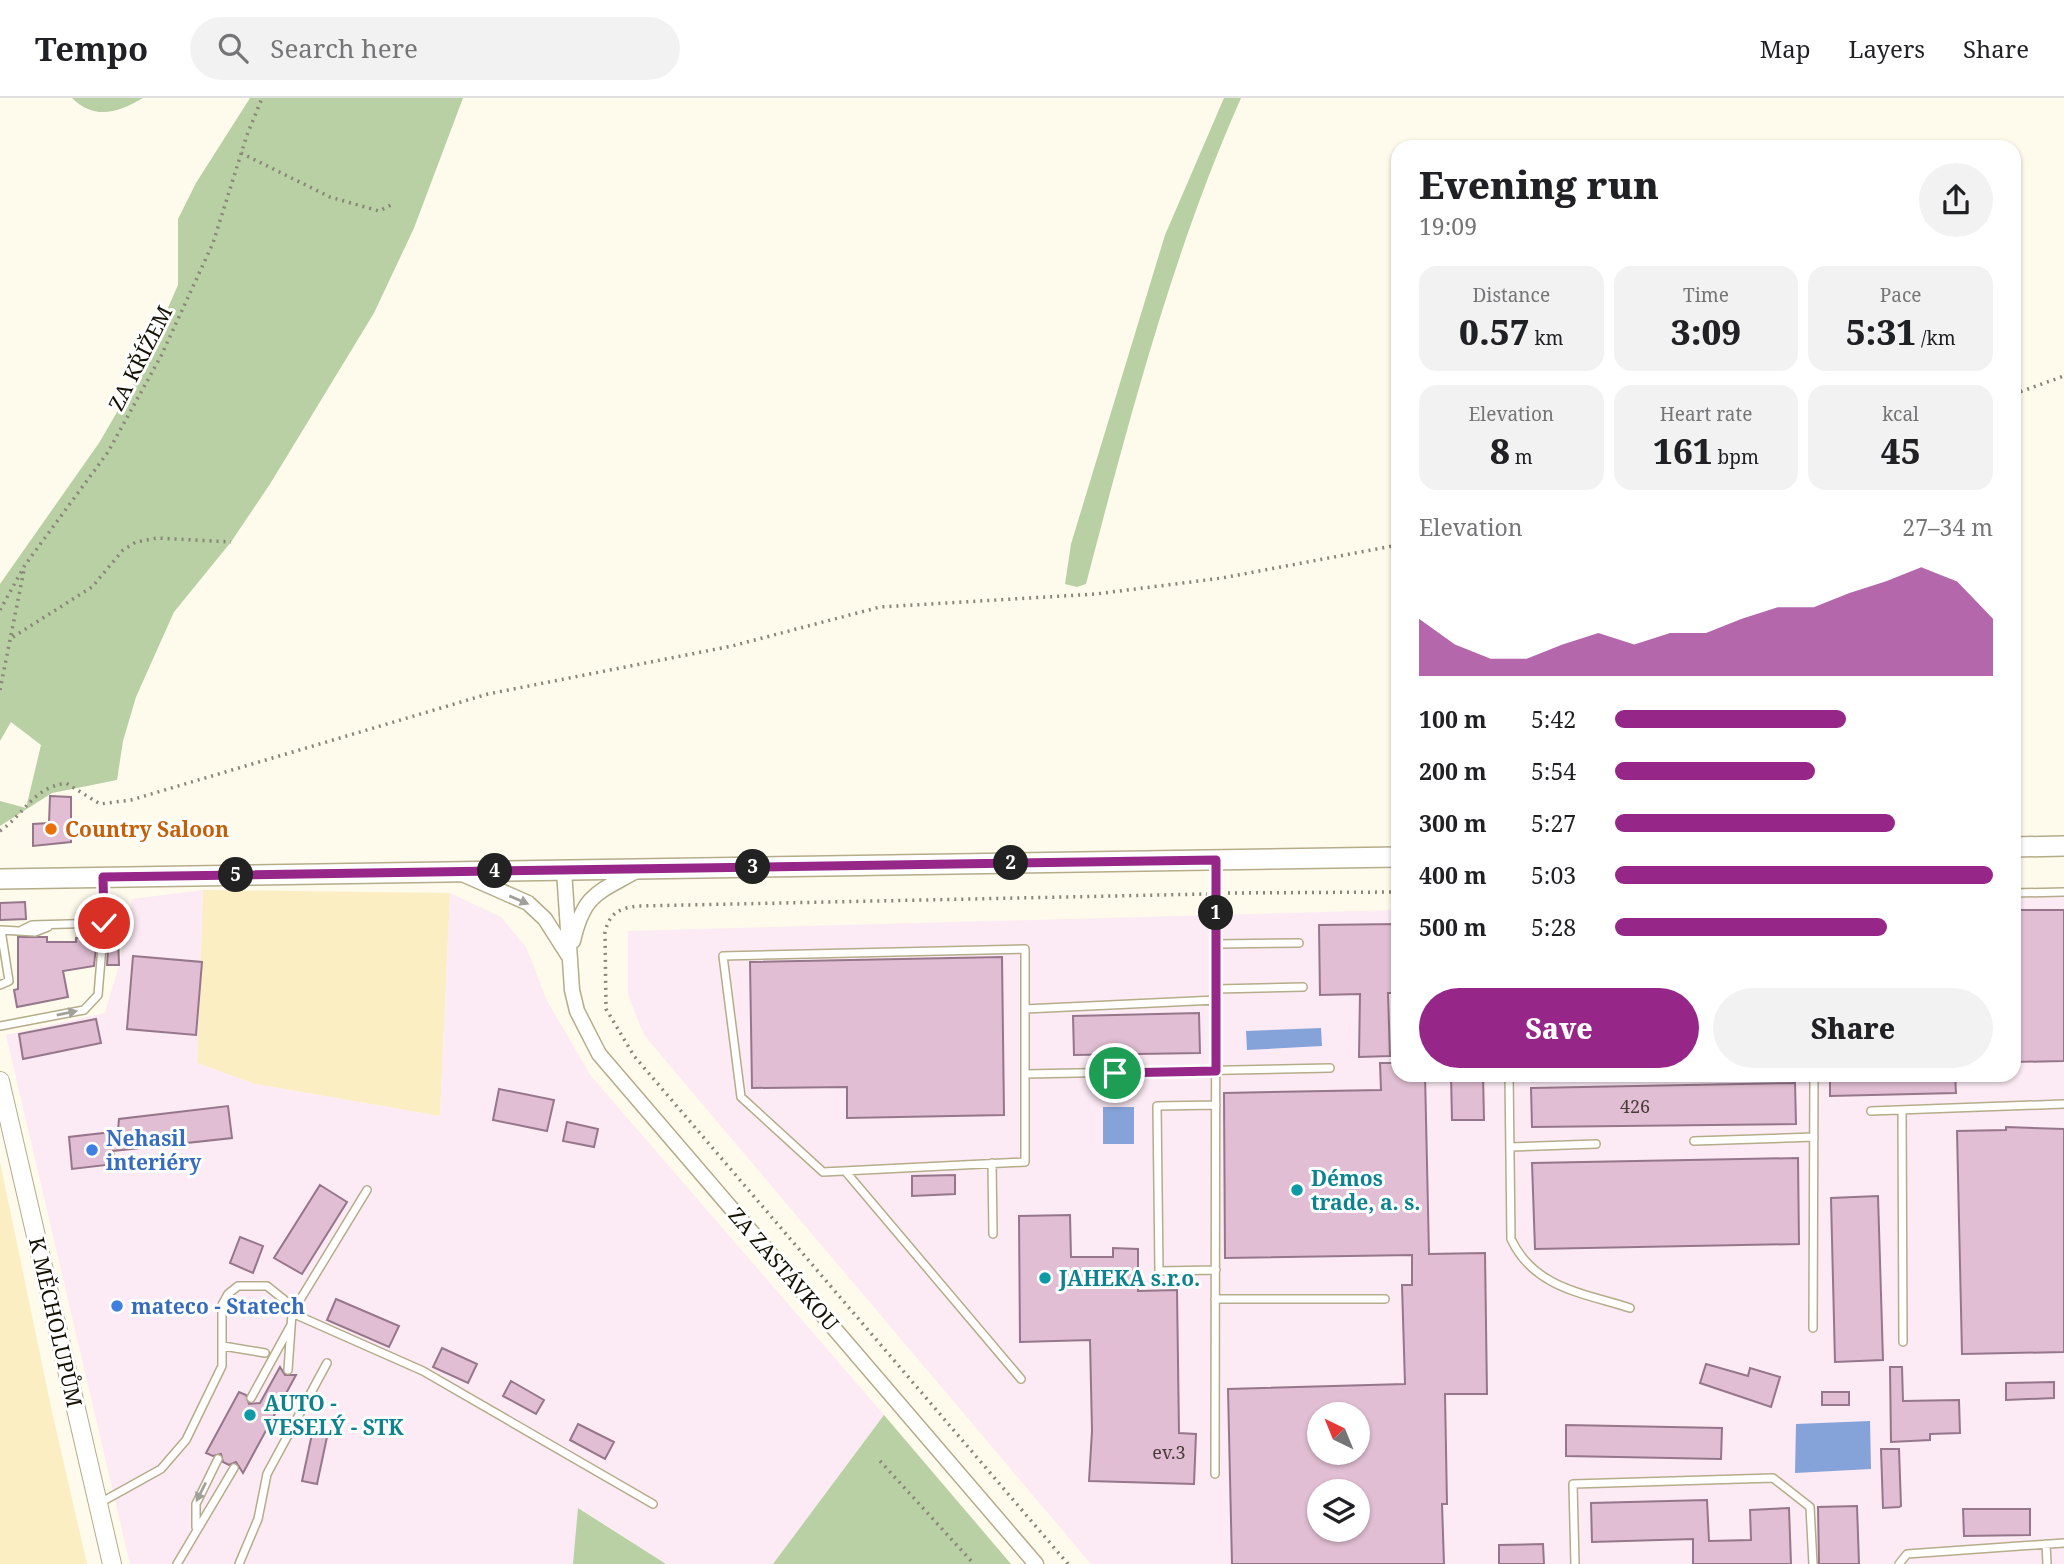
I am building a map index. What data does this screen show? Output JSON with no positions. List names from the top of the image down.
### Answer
{
  "streets": {
    "street": ["ZA ZASTÁVKOU", "K MĚCHOLUPŮM"],
    "path": ["ZA KŘÍŽEM"]
  },
  "places": [
    "Country Saloon",
    "Nehasil interiéry",
    "Démos trade, a. s.",
    "JAHEKA s.r.o.",
    "mateco - Statech",
    "AUTO - VESELÝ - STK"
  ],
  "house_numbers": ["426", "ev.3"],
  "north": "top left",
  "page": {
    "header": "Tempo",
    "search": "Search here",
    "nav": ["Map", "Layers", "Share"],
    "heading": ["Evening run", "19:09"],
    "stats": [
      ["Distance", "0.57 km"],
      ["Time", "3:09"],
      ["Pace", "5:31 /km"],
      ["Elevation", "8 m"],
      ["Heart rate", "161 bpm"],
      ["kcal", "45"]
    ],
    "chart": ["Elevation", "27–34 m"],
    "list": [
      {
        "name": "100 m",
        "note": "5:42"
      },
      {
        "name": "200 m",
        "note": "5:54"
      },
      {
        "name": "300 m",
        "note": "5:27"
      },
      {
        "name": "400 m",
        "note": "5:03"
      },
      {
        "name": "500 m",
        "note": "5:28"
      }
    ],
    "pins": [
      "2",
      "3",
      "4",
      "5",
      "1"
    ],
    "buttons": ["Save", "Share"]
  }
}
